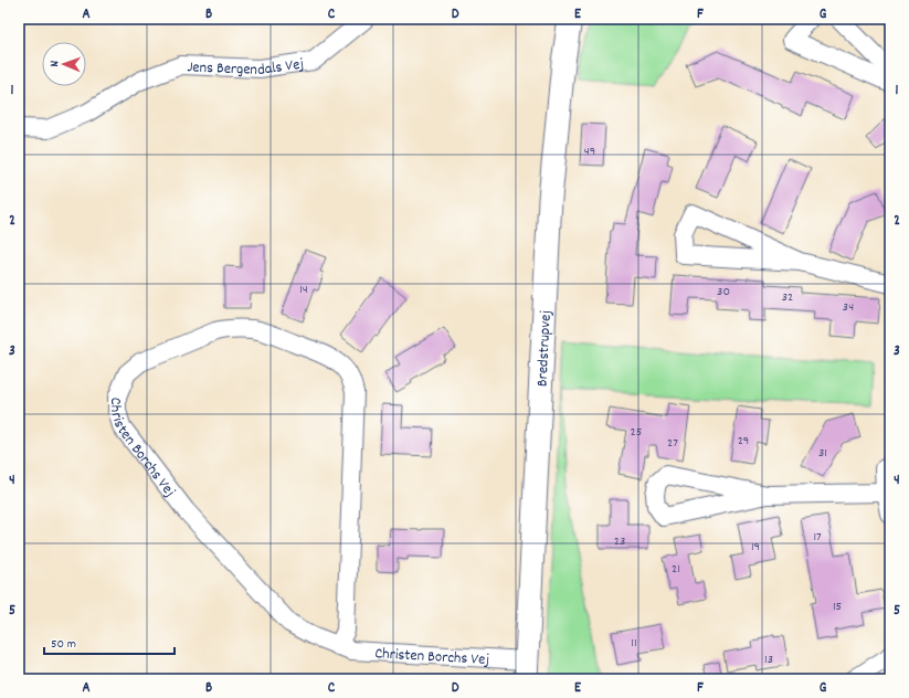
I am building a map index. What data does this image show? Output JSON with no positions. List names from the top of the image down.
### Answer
{
  "streets": {
    "street": ["Jens Bergendals Vej", "Bredstrupvej", "Christen Borchs Vej"]
  },
  "crossings": [
    ["Bredstrupvej", "Christen Borchs Vej"]
  ],
  "house_numbers": [
    "49",
    "14",
    "30",
    "32",
    "34",
    "25",
    "29",
    "27",
    "31",
    "17",
    "23",
    "19",
    "21",
    "15",
    "11",
    "13"
  ],
  "scale_bar": "50 m",
  "north": "left",
  "grid": {
    "columns": [
      "A",
      "B",
      "C",
      "D",
      "E",
      "F",
      "G"
    ],
    "rows": [
      "1",
      "2",
      "3",
      "4",
      "5"
    ]
  }
}
